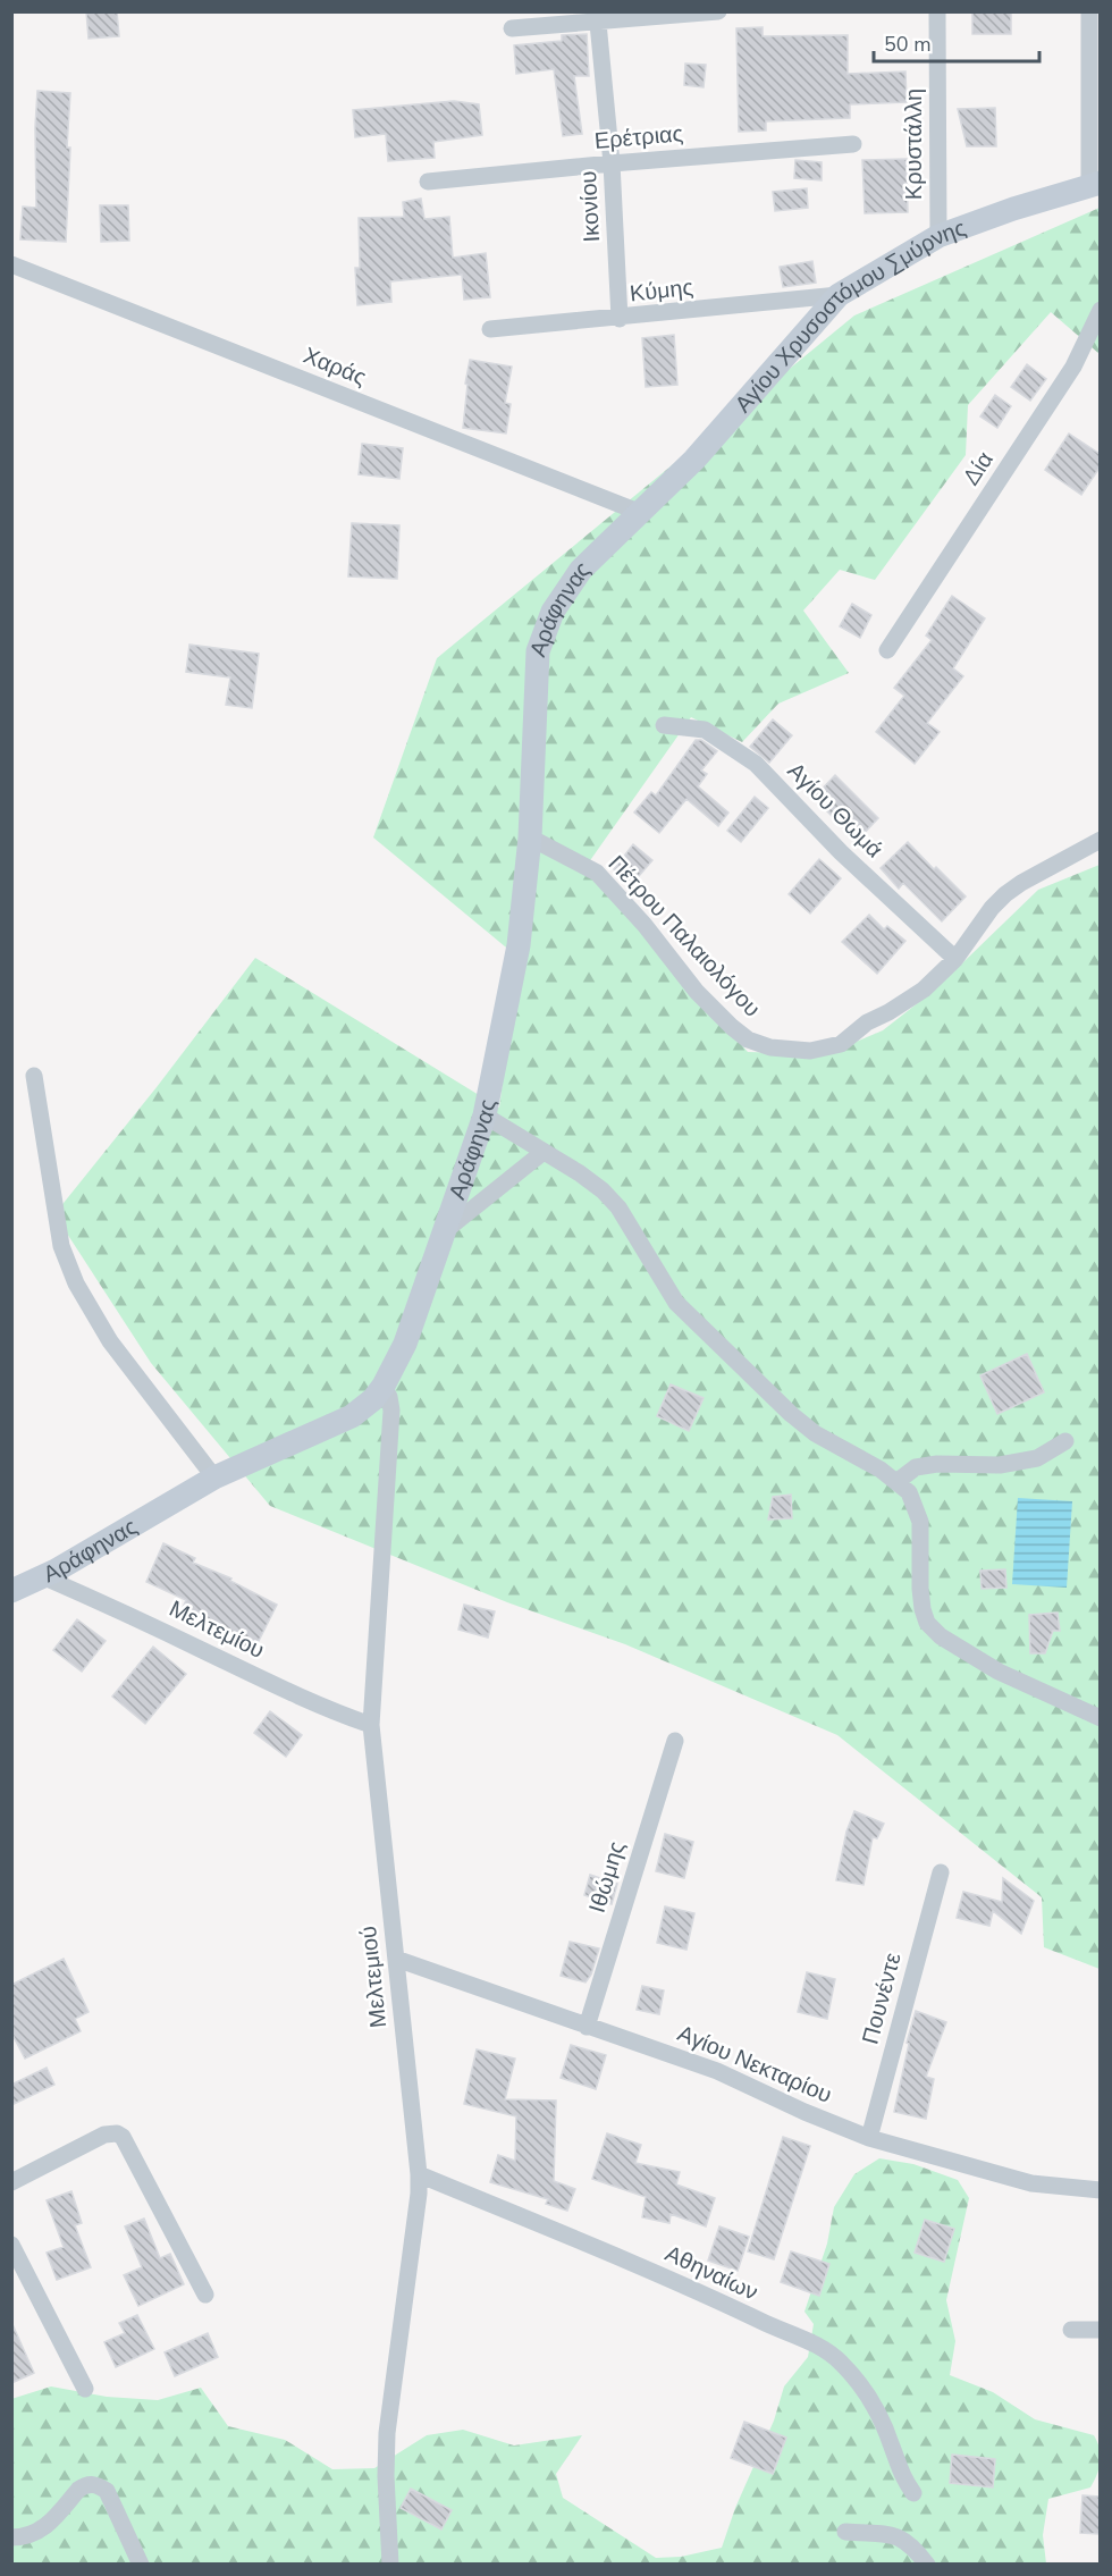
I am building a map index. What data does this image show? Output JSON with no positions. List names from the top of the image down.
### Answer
{
  "streets": {
    "main road": ["Αγίου Χρυσοστόμου Σμύρνης", "Αράφηνας"],
    "street": [
      "Ερέτριας",
      "Κρυστάλλη",
      "Ικονίου",
      "Κύμης",
      "Χαράς",
      "Δία",
      "Αγίου Θωμά",
      "Πέτρου Παλαιολόγου",
      "Μελτεμίου",
      "Ιθώμης",
      "Μελτεμιού",
      "Πουνέντε",
      "Αγίου Νεκταρίου",
      "Αθηναίων"
    ]
  },
  "crossings": [
    ["Ερέτριας", "Ικονίου"],
    ["Κρυστάλλη", "Αγίου Χρυσοστόμου Σμύρνης"],
    ["Ικονίου", "Κύμης"],
    ["Κύμης", "Αγίου Χρυσοστόμου Σμύρνης"],
    ["Αγίου Χρυσοστόμου Σμύρνης", "Χαράς"],
    ["Αγίου Χρυσοστόμου Σμύρνης", "Αράφηνας"],
    ["Χαράς", "Αράφηνας"],
    ["Αράφηνας", "Πέτρου Παλαιολόγου"],
    ["Αράφηνας", "Μελτεμίου"],
    ["Αράφηνας", "Μελτεμιού"],
    ["Αγίου Θωμά", "Πέτρου Παλαιολόγου"],
    ["Μελτεμίου", "Μελτεμιού"],
    ["Ιθώμης", "Αγίου Νεκταρίου"],
    ["Μελτεμιού", "Αγίου Νεκταρίου"],
    ["Μελτεμιού", "Αθηναίων"],
    ["Πουνέντε", "Αγίου Νεκταρίου"]
  ],
  "scale_bar": "50 m"
}
